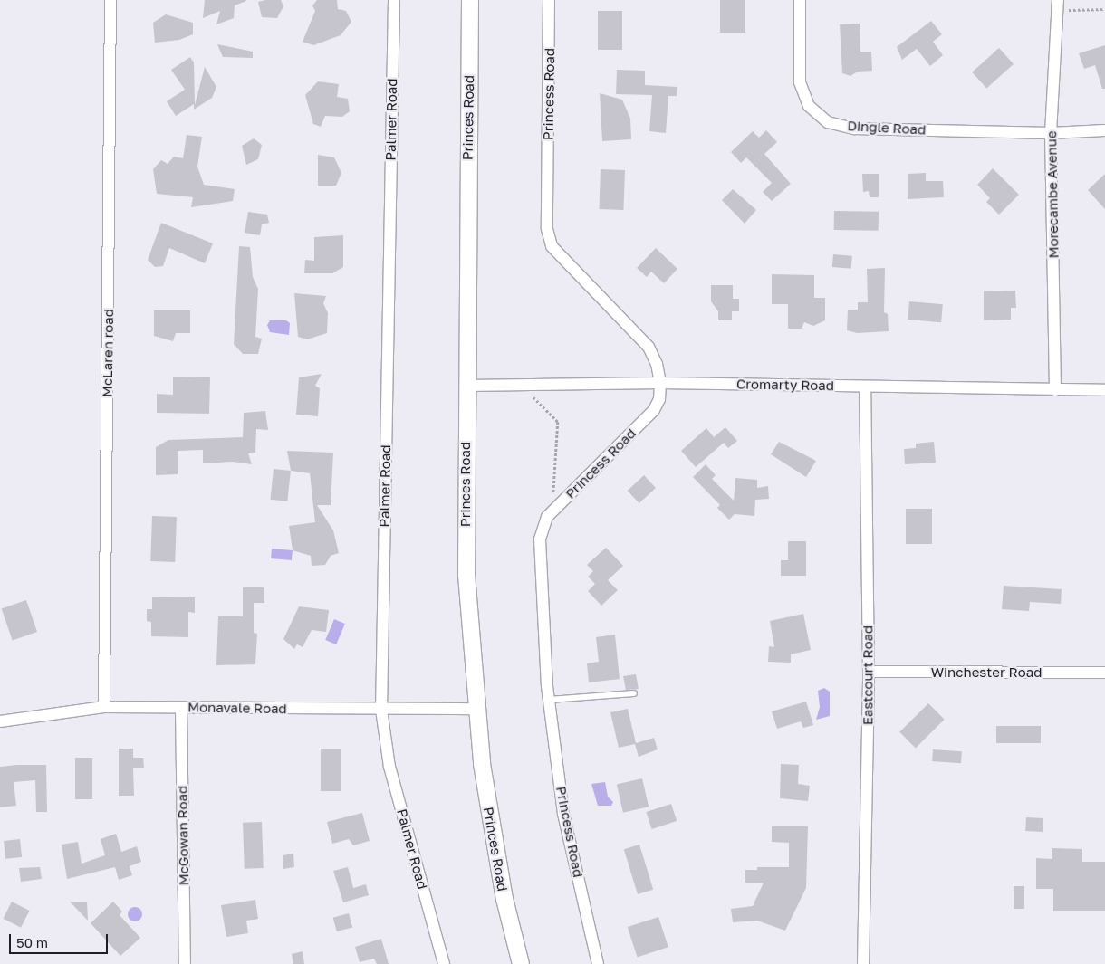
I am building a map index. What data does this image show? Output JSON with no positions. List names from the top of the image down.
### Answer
{
  "streets": {
    "main road": ["Princes Road"],
    "street": [
      "Princess Road",
      "Palmer Road",
      "Dingle Road",
      "Morecambe Avenue",
      "McLaren road",
      "Cromarty Road",
      "Winchester Road",
      "Eastcourt Road",
      "Monavale Road",
      "McGowan Road"
    ]
  },
  "crossings": [
    ["Princess Road", "Cromarty Road"],
    ["Princes Road", "Cromarty Road"],
    ["Princes Road", "Monavale Road"],
    ["Palmer Road", "Monavale Road"],
    ["Dingle Road", "Morecambe Avenue"],
    ["Morecambe Avenue", "Cromarty Road"],
    ["McLaren road", "Monavale Road"],
    ["Cromarty Road", "Eastcourt Road"],
    ["Winchester Road", "Eastcourt Road"],
    ["Monavale Road", "McGowan Road"]
  ],
  "scale_bar": "50 m"
}
